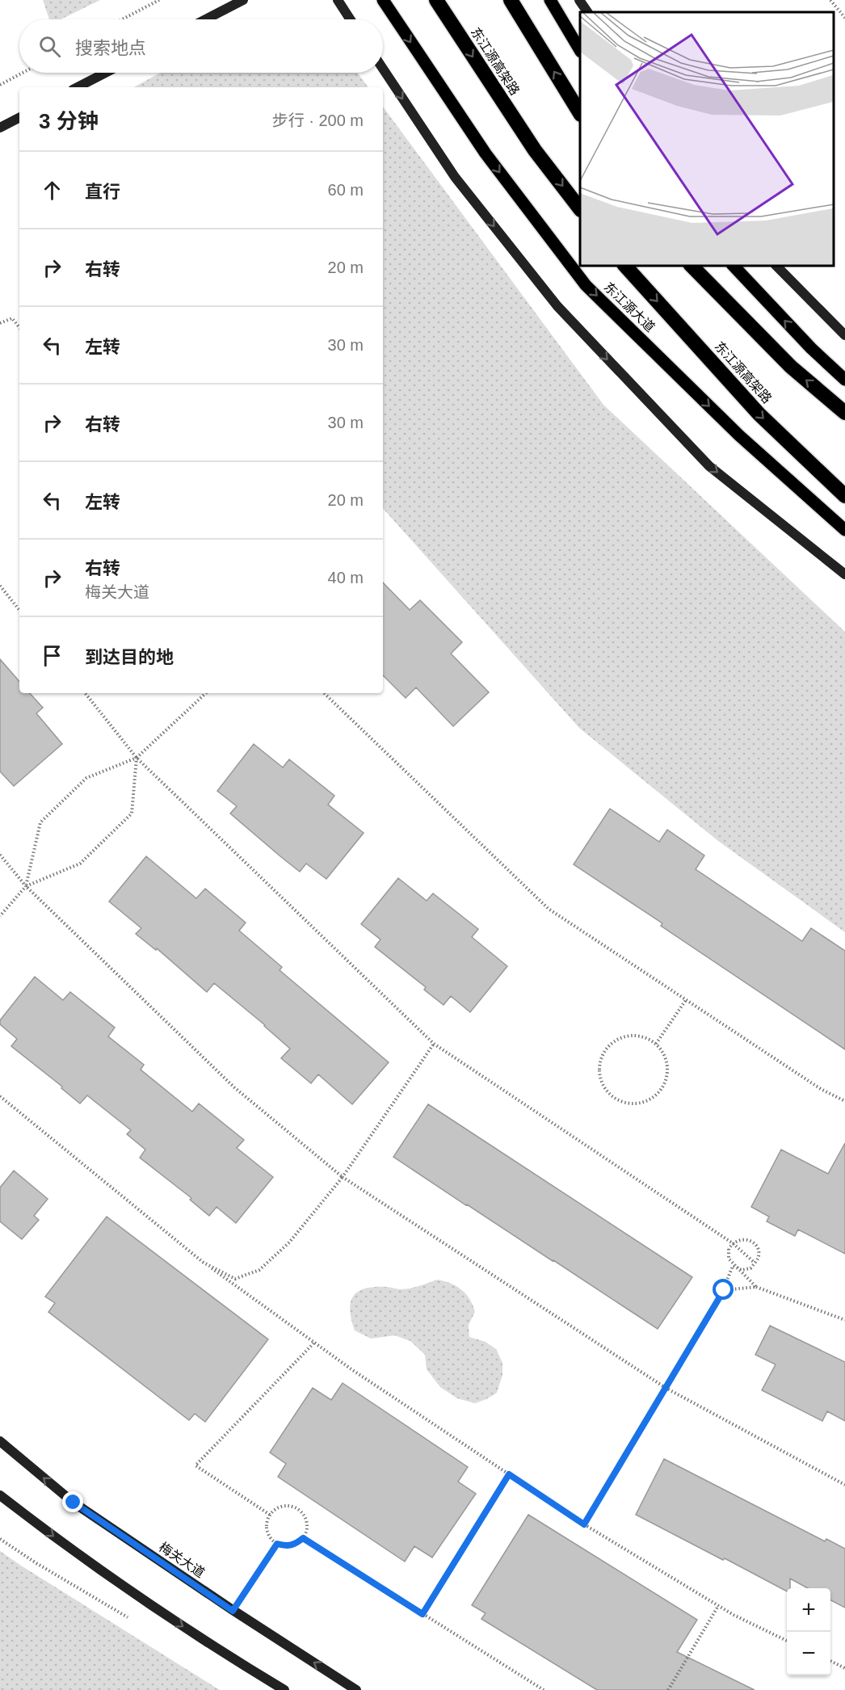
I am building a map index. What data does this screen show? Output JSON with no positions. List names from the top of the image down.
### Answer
{
  "streets": {
    "highway": ["东江源高架路"],
    "main road": ["东江源大道"],
    "street": ["梅关大道"]
  },
  "one_way": ["东江源大道"],
  "page": {
    "search": "搜索地点",
    "heading": ["3 分钟", "步行 · 200 m"],
    "list": [
      ["直行", "60 m"],
      ["右转", "20 m"],
      ["左转", "30 m"],
      ["右转", "30 m"],
      ["左转", "20 m"],
      ["右转", "梅关大道", "40 m"],
      "到达目的地"
    ],
    "map_buttons": ["+", "−"]
  }
}
